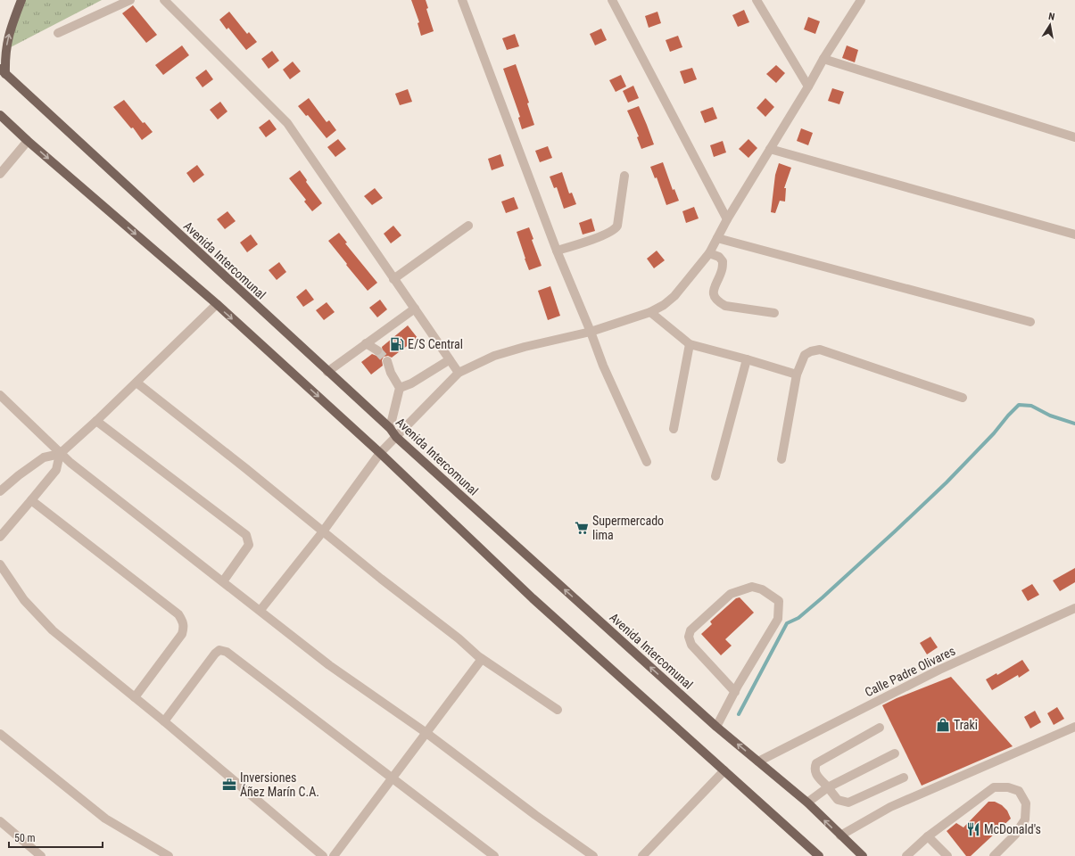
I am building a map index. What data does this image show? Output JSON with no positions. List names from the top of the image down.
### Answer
{
  "streets": {
    "main road": ["Avenida Intercomunal"],
    "street": ["Calle Padre Olivares"]
  },
  "crossings": [
    ["Avenida Intercomunal", "Calle Padre Olivares"]
  ],
  "places": {
    "fuel station": ["E/S Central"],
    "supermarket": ["Supermercado lima"],
    "shop": ["Traki"],
    "office": ["Inversiones Áñez Marín C.A."],
    "restaurant": ["McDonald's"]
  },
  "scale_bar": "50 m",
  "north": "top"
}
